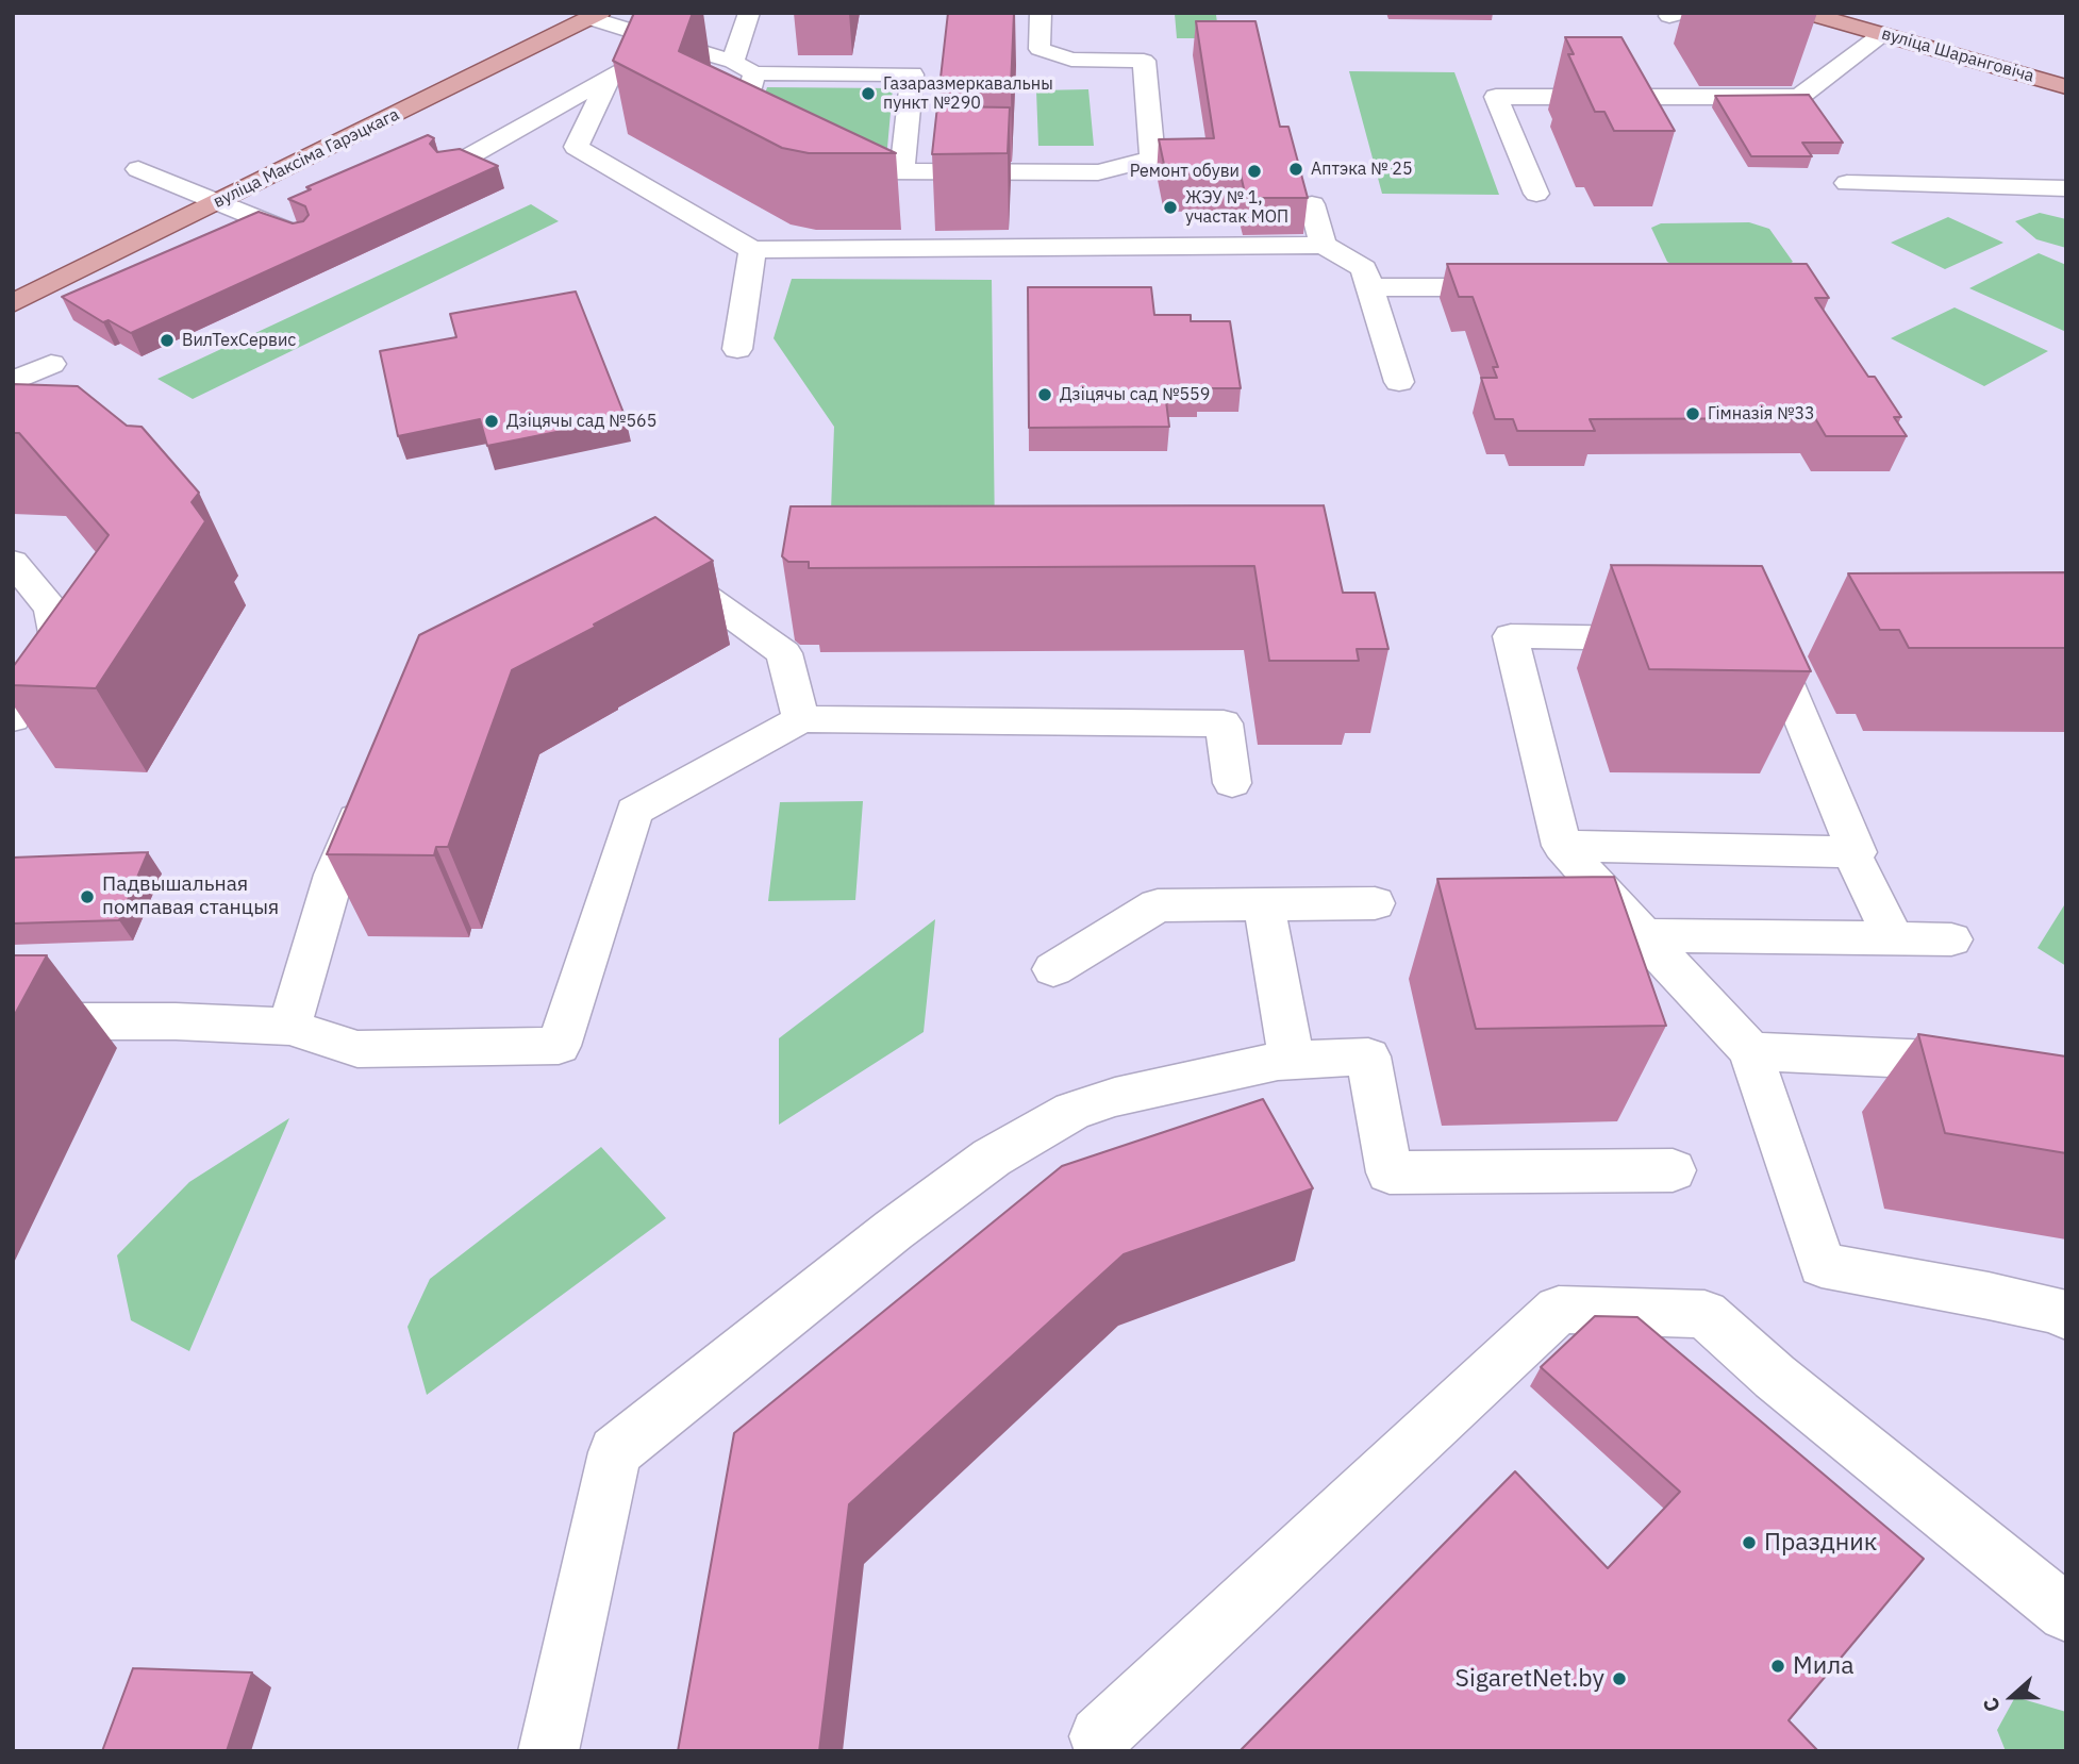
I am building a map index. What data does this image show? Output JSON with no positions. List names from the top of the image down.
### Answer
{
  "streets": {
    "main road": ["вуліца Шаранговіча", "вуліца Максіма Гарэцкага"]
  },
  "places": [
    "Газаразмеркавальны пункт №290",
    "Аптэка № 25",
    "Ремонт обуви",
    "ЖЭУ № 1, участак МОП",
    "ВилТехСервис",
    "Дзіцячы сад №559",
    "Гімназія №33",
    "Дзіцячы сад №565",
    "Падвышальная помпавая станцыя",
    "Праздник",
    "Мила",
    "SigaretNet.by"
  ],
  "north": "left"
}
